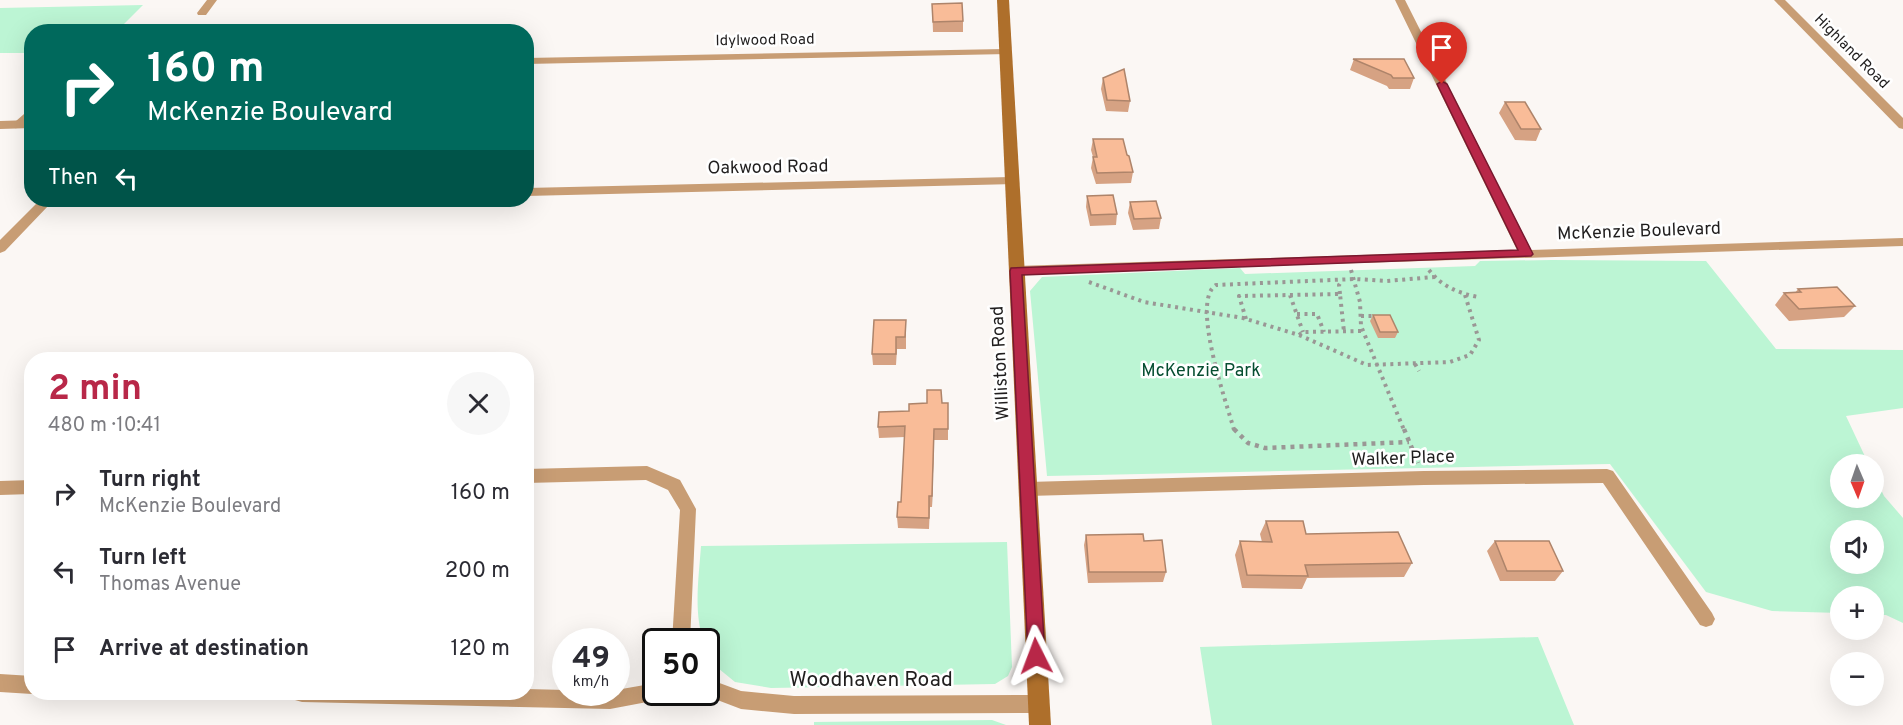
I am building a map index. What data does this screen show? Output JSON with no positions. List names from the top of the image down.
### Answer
{
  "streets": {
    "main road": ["Williston Road"],
    "street": [
      "Idylwood Road",
      "Highland Road",
      "Oakwood Road",
      "McKenzie Boulevard",
      "Walker Place",
      "Woodhaven Road"
    ]
  },
  "crossings": [
    ["Idylwood Road", "Williston Road"],
    ["Oakwood Road", "Williston Road"],
    ["McKenzie Boulevard", "Williston Road"],
    ["Williston Road", "Walker Place"],
    ["Williston Road", "Woodhaven Road"]
  ],
  "parks": ["McKenzie Park"],
  "north": "bottom",
  "page": {
    "turn": ["160 m", "McKenzie Boulevard"],
    "then": "Then",
    "heading": ["2 min", "480 m · 10:41"],
    "map_buttons": ["+", "−"],
    "list": [
      {
        "name": "Turn right",
        "note": "McKenzie Boulevard",
        "value": "160 m"
      },
      {
        "name": "Turn left",
        "note": "Thomas Avenue",
        "value": "200 m"
      },
      {
        "name": "Arrive at destination",
        "value": "120 m"
      }
    ],
    "speed": "49 km/h",
    "limit": "50"
  }
}
